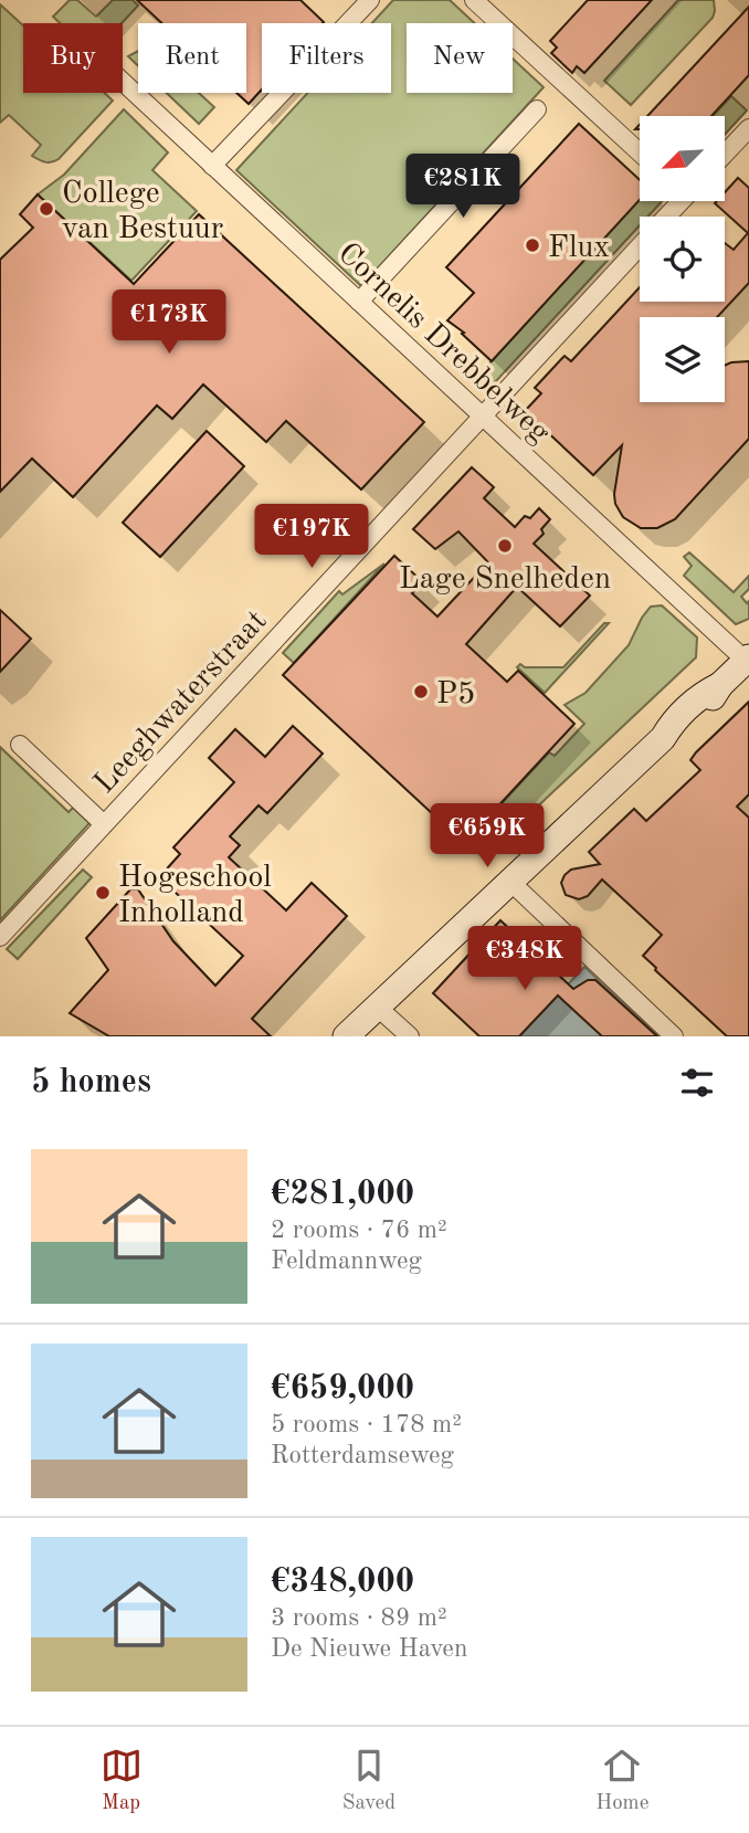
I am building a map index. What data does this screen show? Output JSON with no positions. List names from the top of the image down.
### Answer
{
  "streets": {
    "street": ["Cornelis Drebbelweg", "Leeghwaterstraat"]
  },
  "crossings": [
    ["Cornelis Drebbelweg", "Leeghwaterstraat"]
  ],
  "places": [
    "College van Bestuur",
    "Flux",
    "Lage Snelheden",
    "P5",
    "Hogeschool Inholland"
  ],
  "north": "bottom left",
  "page": {
    "chip": [
      "Buy",
      "Rent",
      "Filters",
      "New"
    ],
    "price": [
      "€281K",
      "€173K",
      "€197K",
      "€659K",
      "€348K"
    ],
    "heading": "5 homes",
    "list": [
      {
        "name": "€281,000",
        "note": "2 rooms · 76 m² · Feldmannweg"
      },
      {
        "name": "€659,000",
        "note": "5 rooms · 178 m² · Rotterdamseweg"
      },
      {
        "name": "€348,000",
        "note": "3 rooms · 89 m² · De Nieuwe Haven"
      }
    ],
    "tabs": ["Map", "Saved", "Home"]
  }
}
